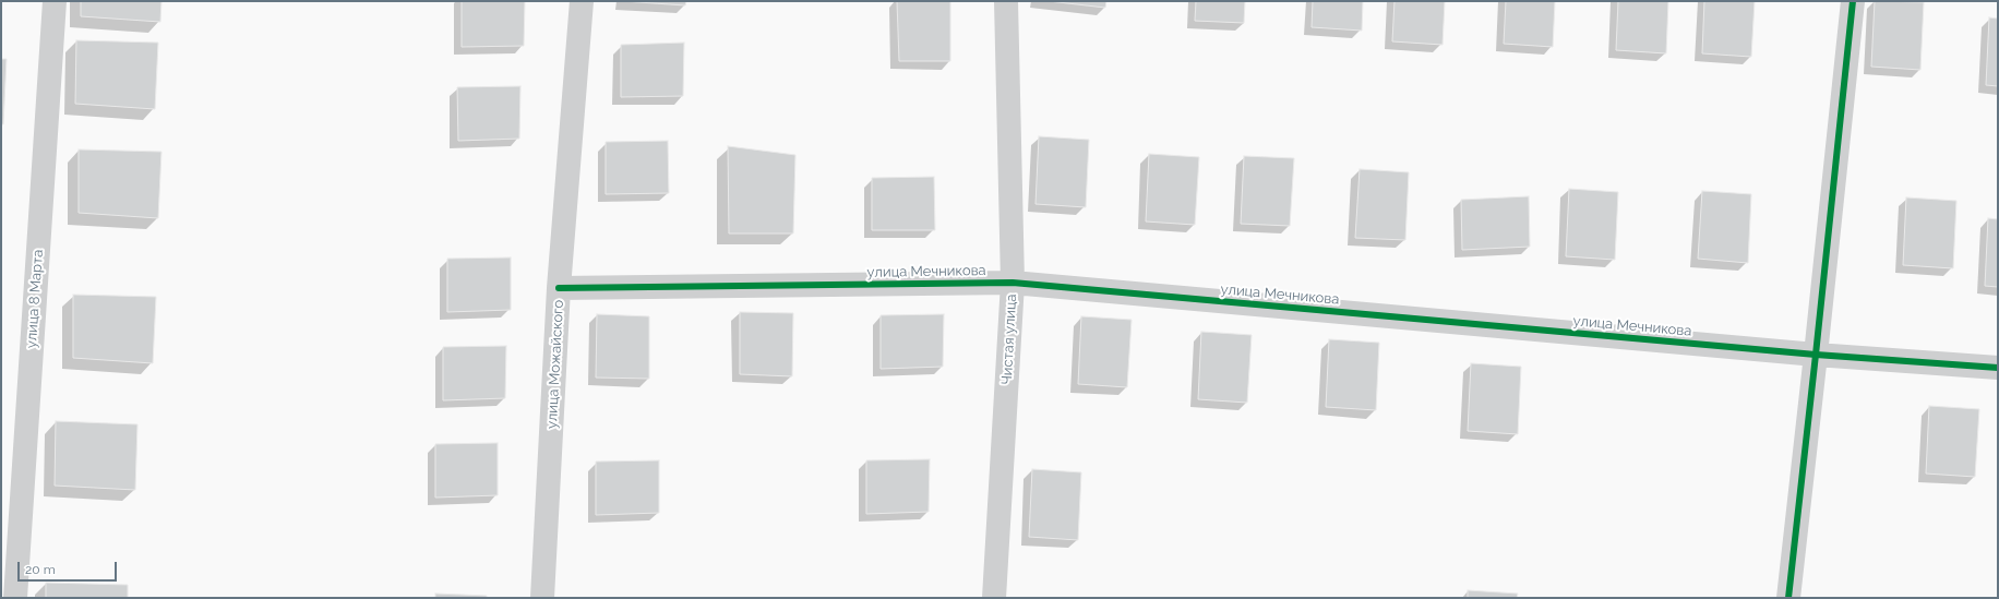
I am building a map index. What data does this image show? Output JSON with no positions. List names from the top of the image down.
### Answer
{
  "streets": {
    "street": [
      "улица Мечникова",
      "улица 8 Марта",
      "Чистая улица",
      "улица Можайского"
    ]
  },
  "crossings": [
    ["улица Мечникова", "Чистая улица"],
    ["улица Мечникова", "улица Можайского"]
  ],
  "scale_bar": "20 m"
}
